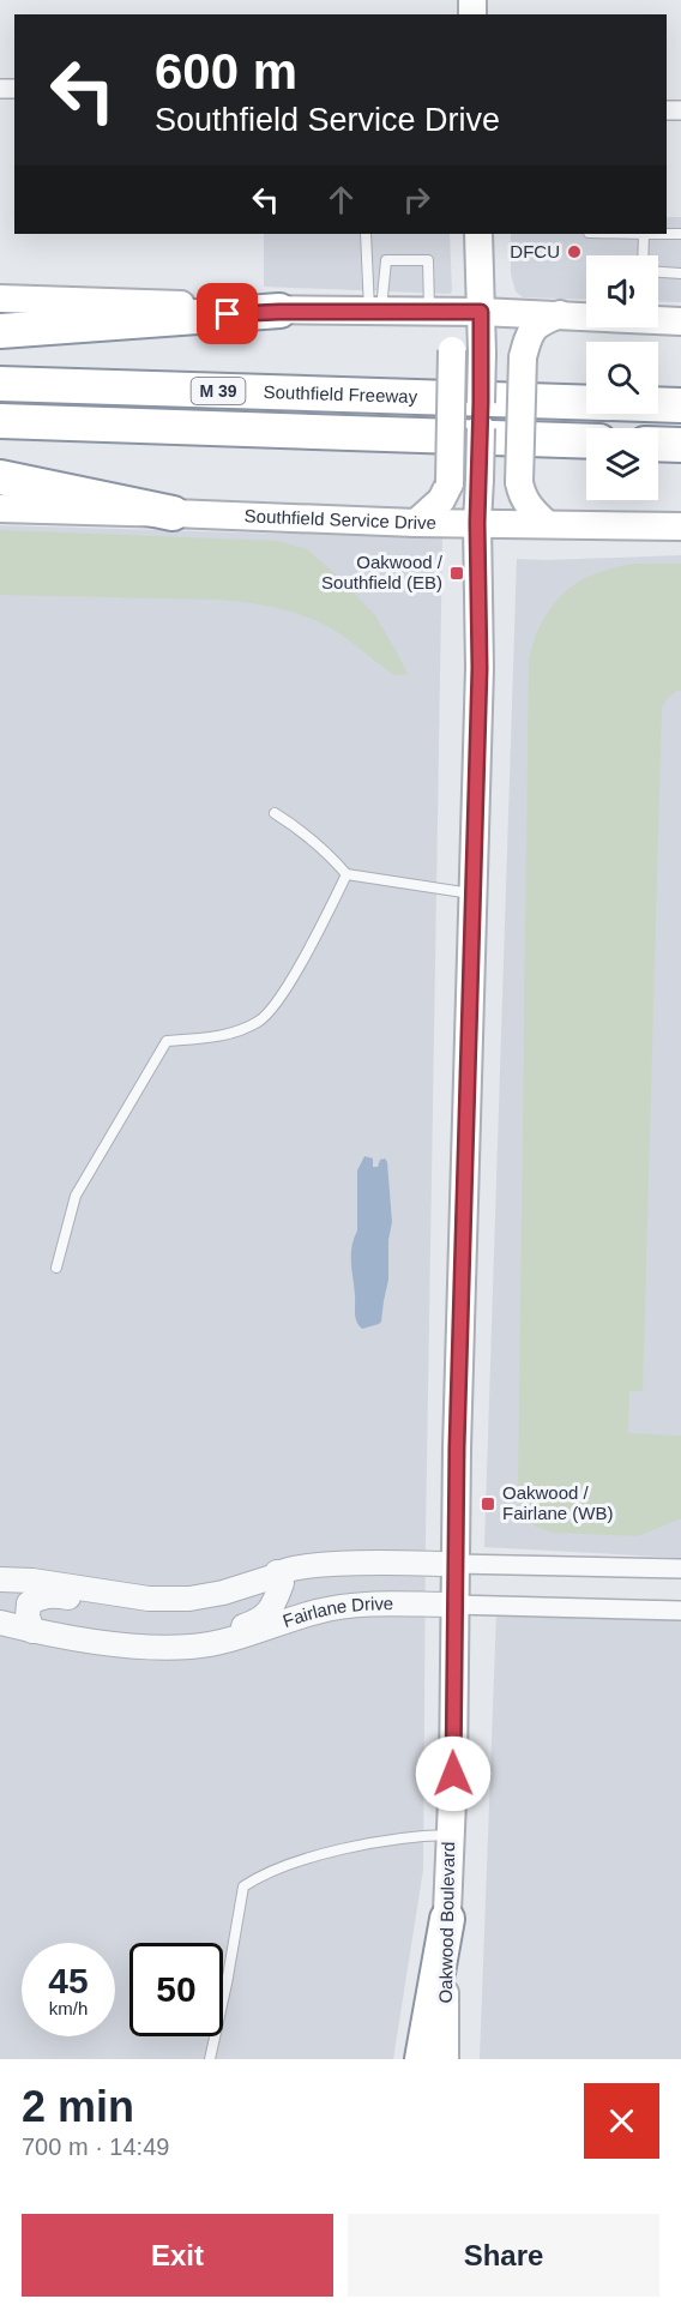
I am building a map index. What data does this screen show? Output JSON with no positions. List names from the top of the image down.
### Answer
{
  "streets": {
    "highway": ["M 39", "Southfield Freeway"],
    "main road": ["Southfield Service Drive", "Oakwood Boulevard"],
    "street": ["Fairlane Drive"]
  },
  "crossings": [
    ["Southfield Service Drive", "Oakwood Boulevard"],
    ["Fairlane Drive", "Oakwood Boulevard"]
  ],
  "places": {
    "other": ["DFCU"],
    "transit": ["Oakwood / Southfield (EB)", "Oakwood / Fairlane (WB)"]
  },
  "page": {
    "turn": ["600 m", "Southfield Service Drive"],
    "speed": "45 km/h",
    "limit": "50",
    "heading": ["2 min", "700 m · 14:49"],
    "buttons": ["Exit", "Share"]
  }
}
